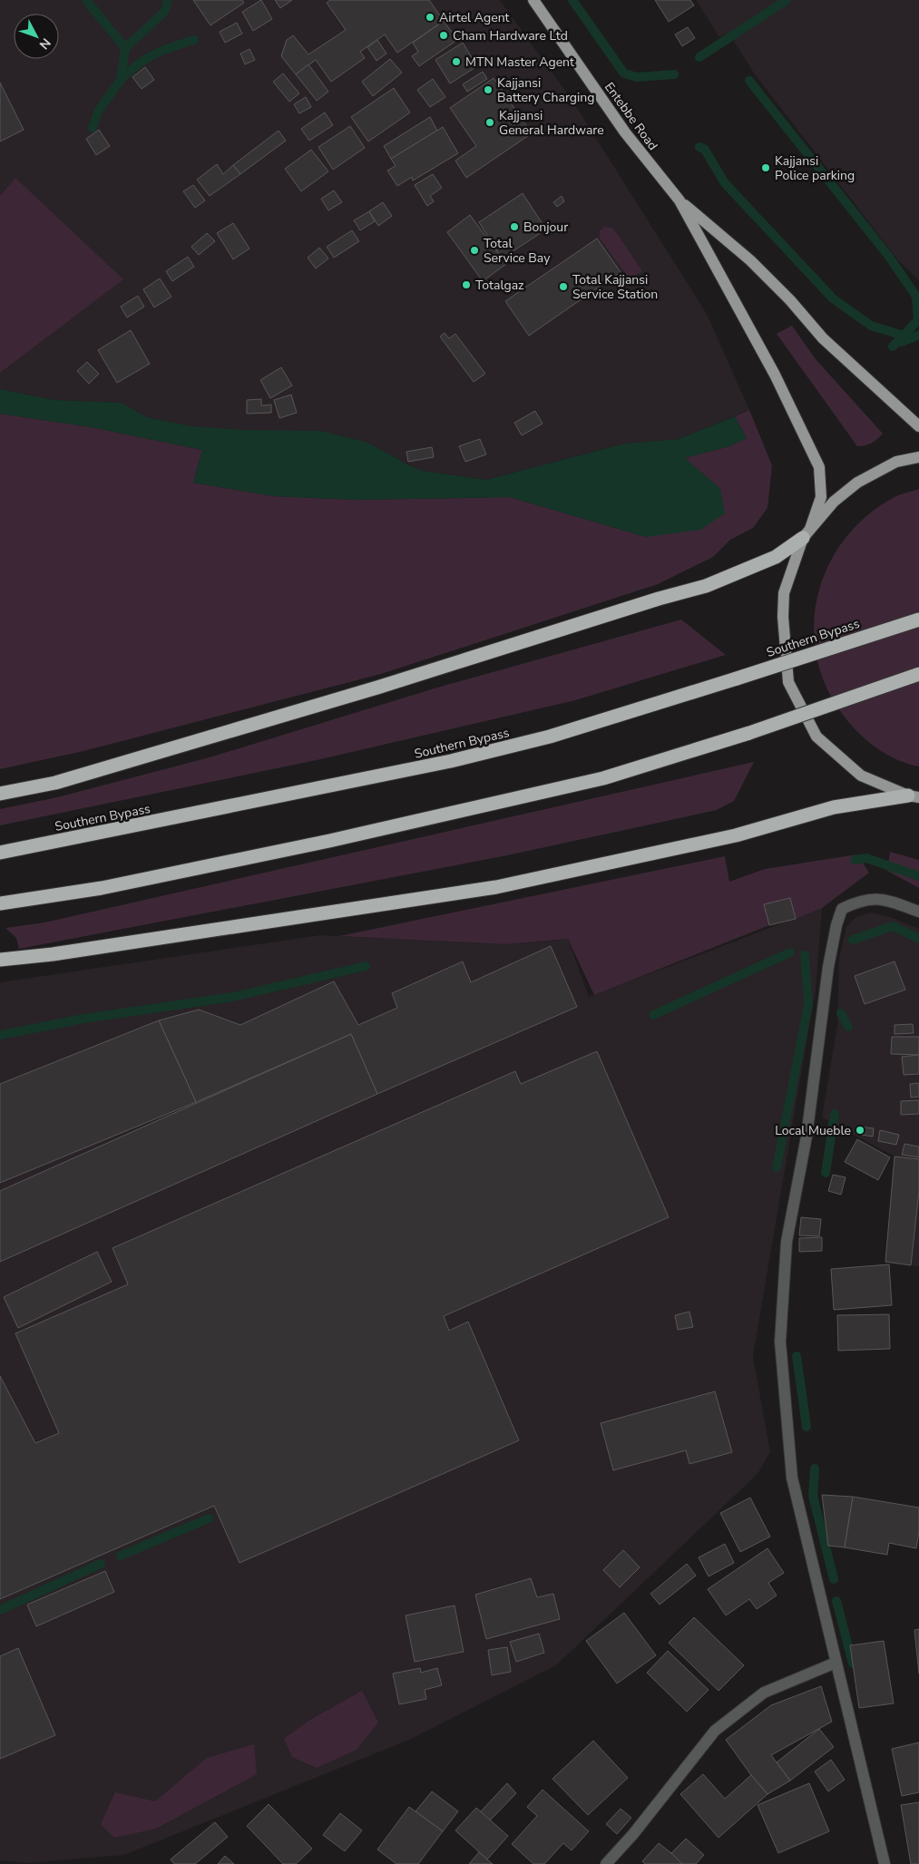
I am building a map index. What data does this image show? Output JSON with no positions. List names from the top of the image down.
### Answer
{
  "streets": {
    "highway": ["Southern Bypass"],
    "main road": ["Entebbe Road"]
  },
  "places": [
    "Airtel Agent",
    "Cham Hardware Ltd",
    "MTN Master Agent",
    "Kajjansi Battery Charging",
    "Kajjansi General Hardware",
    "Kajjansi Police parking",
    "Bonjour",
    "Total Service Bay",
    "Totalgaz",
    "Total Kajjansi Service Station",
    "Local Mueble"
  ],
  "north": "bottom right"
}
